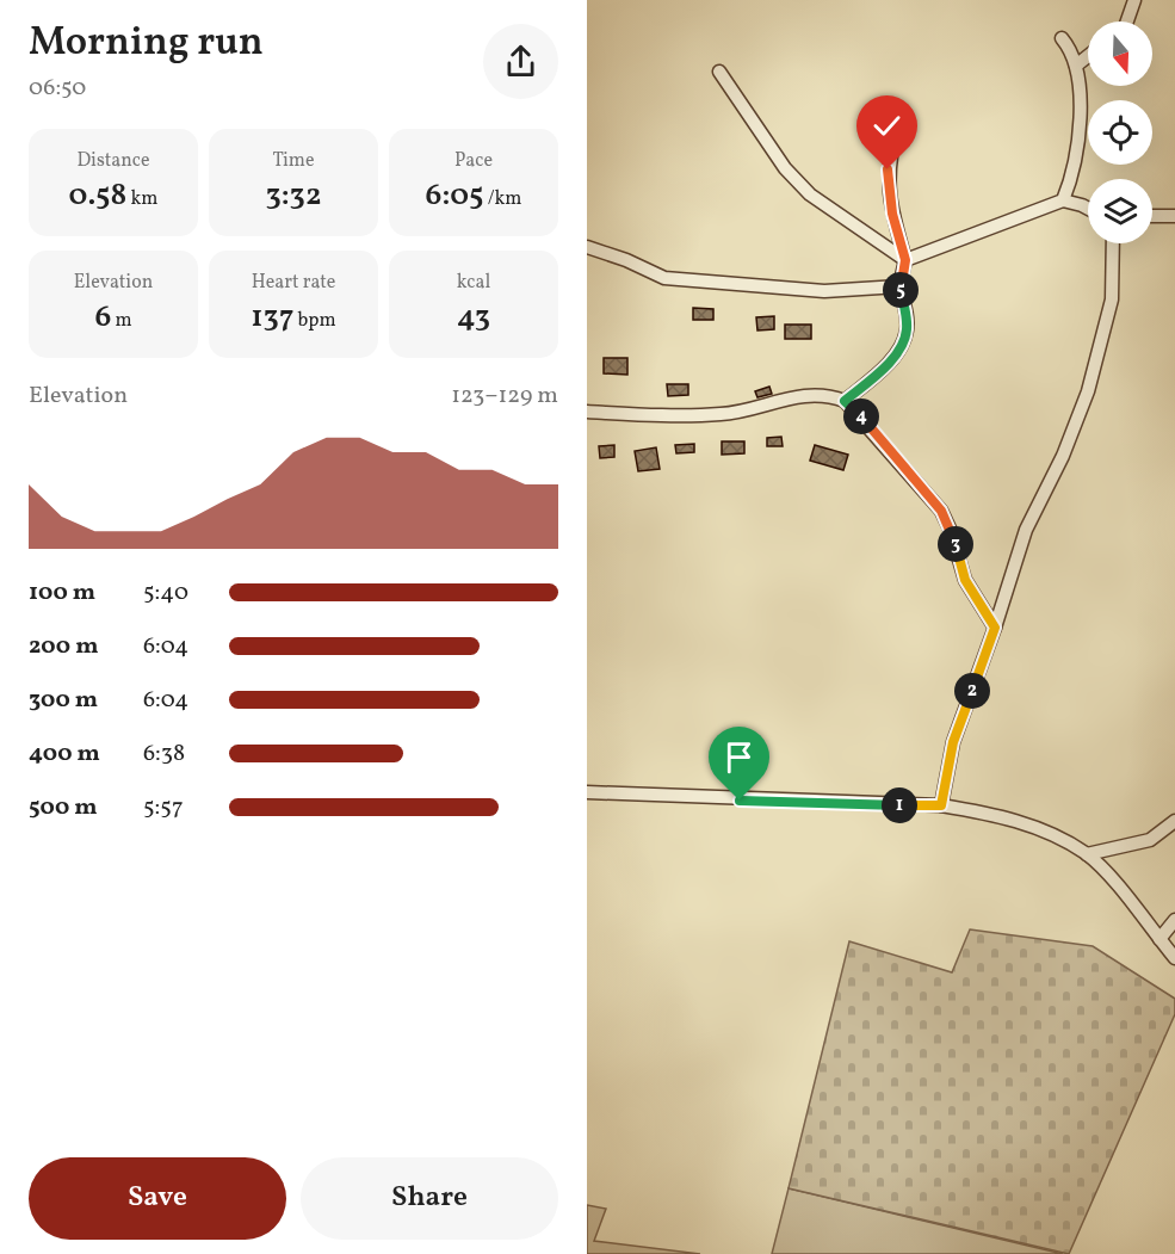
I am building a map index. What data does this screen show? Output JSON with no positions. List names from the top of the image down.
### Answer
{
  "north": "bottom",
  "page": {
    "heading": ["Morning run", "06:50"],
    "stats": [
      ["Distance", "0.58 km"],
      ["Time", "3:32"],
      ["Pace", "6:05 /km"],
      ["Elevation", "6 m"],
      ["Heart rate", "137 bpm"],
      ["kcal", "43"]
    ],
    "pins": [
      "5",
      "4",
      "3",
      "2",
      "1"
    ],
    "chart": ["Elevation", "123–129 m"],
    "list": [
      {
        "name": "100 m",
        "note": "5:40"
      },
      {
        "name": "200 m",
        "note": "6:04"
      },
      {
        "name": "300 m",
        "note": "6:04"
      },
      {
        "name": "400 m",
        "note": "6:38"
      },
      {
        "name": "500 m",
        "note": "5:57"
      }
    ],
    "buttons": ["Save", "Share"]
  }
}
